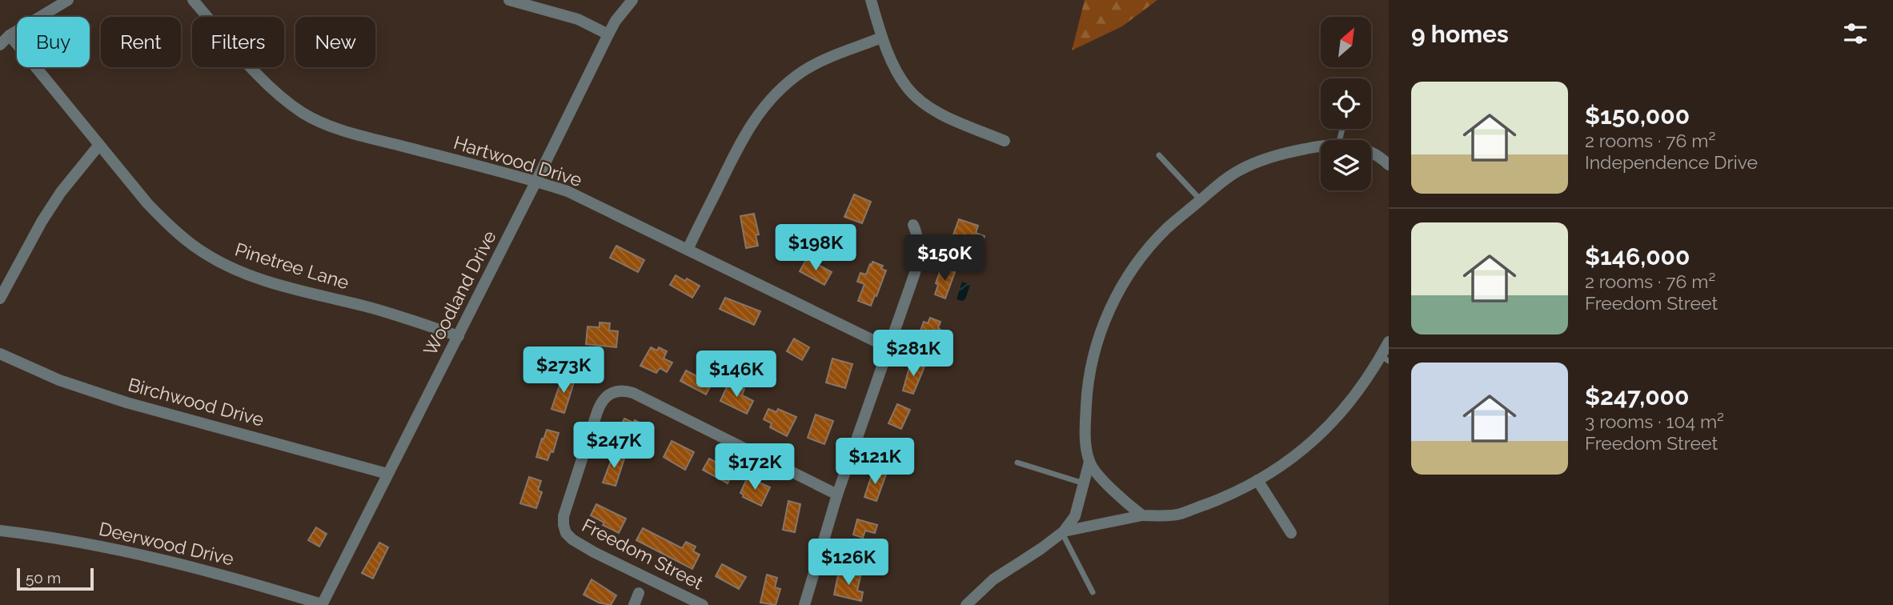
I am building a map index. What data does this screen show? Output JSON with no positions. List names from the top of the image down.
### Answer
{
  "streets": {
    "street": [
      "Hartwood Drive",
      "Pinetree Lane",
      "Woodland Drive",
      "Birchwood Drive",
      "Deerwood Drive",
      "Freedom Street"
    ]
  },
  "crossings": [
    ["Hartwood Drive", "Woodland Drive"],
    ["Pinetree Lane", "Woodland Drive"],
    ["Woodland Drive", "Birchwood Drive"],
    ["Woodland Drive", "Deerwood Drive"]
  ],
  "scale_bar": "50 m",
  "north": "top right",
  "page": {
    "heading": "9 homes",
    "chip": [
      "Buy",
      "Rent",
      "Filters",
      "New"
    ],
    "list": [
      {
        "name": "$150,000",
        "note": "2 rooms · 76 m² · Independence Drive"
      },
      {
        "name": "$146,000",
        "note": "2 rooms · 76 m² · Freedom Street"
      },
      {
        "name": "$247,000",
        "note": "3 rooms · 104 m² · Freedom Street"
      }
    ],
    "price": [
      "$198K",
      "$150K",
      "$281K",
      "$273K",
      "$146K",
      "$247K",
      "$121K",
      "$172K",
      "$126K"
    ],
    "scale": "50 m"
  }
}
